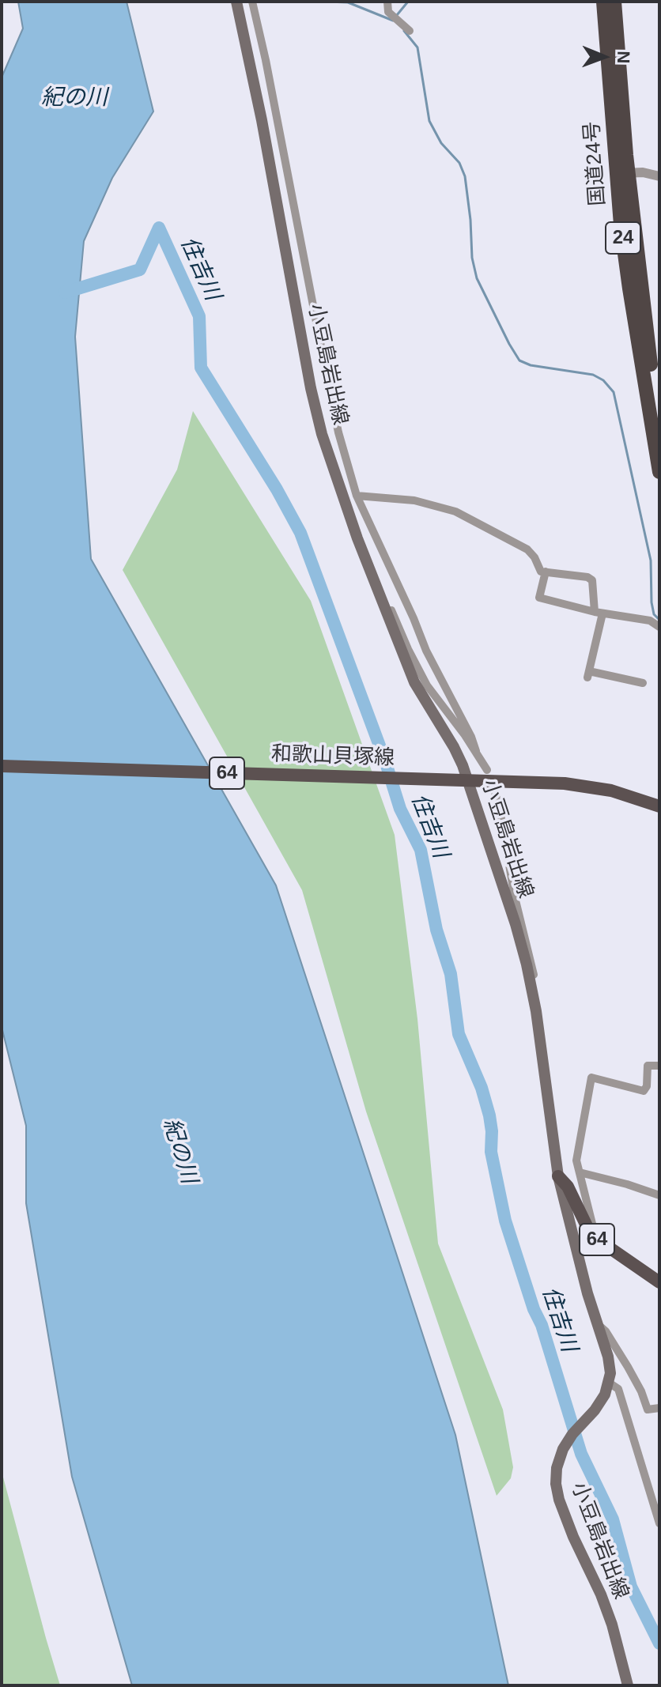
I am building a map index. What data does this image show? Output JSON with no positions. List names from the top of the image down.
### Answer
{
  "streets": {
    "highway": ["国道24号", "24"],
    "main road": ["小豆島岩出線", "和歌山貝塚線", "64"]
  },
  "crossings": [
    ["小豆島岩出線", "和歌山貝塚線"],
    ["小豆島岩出線", "64"]
  ],
  "water": ["紀の川", "住吉川"],
  "north": "right"
}
